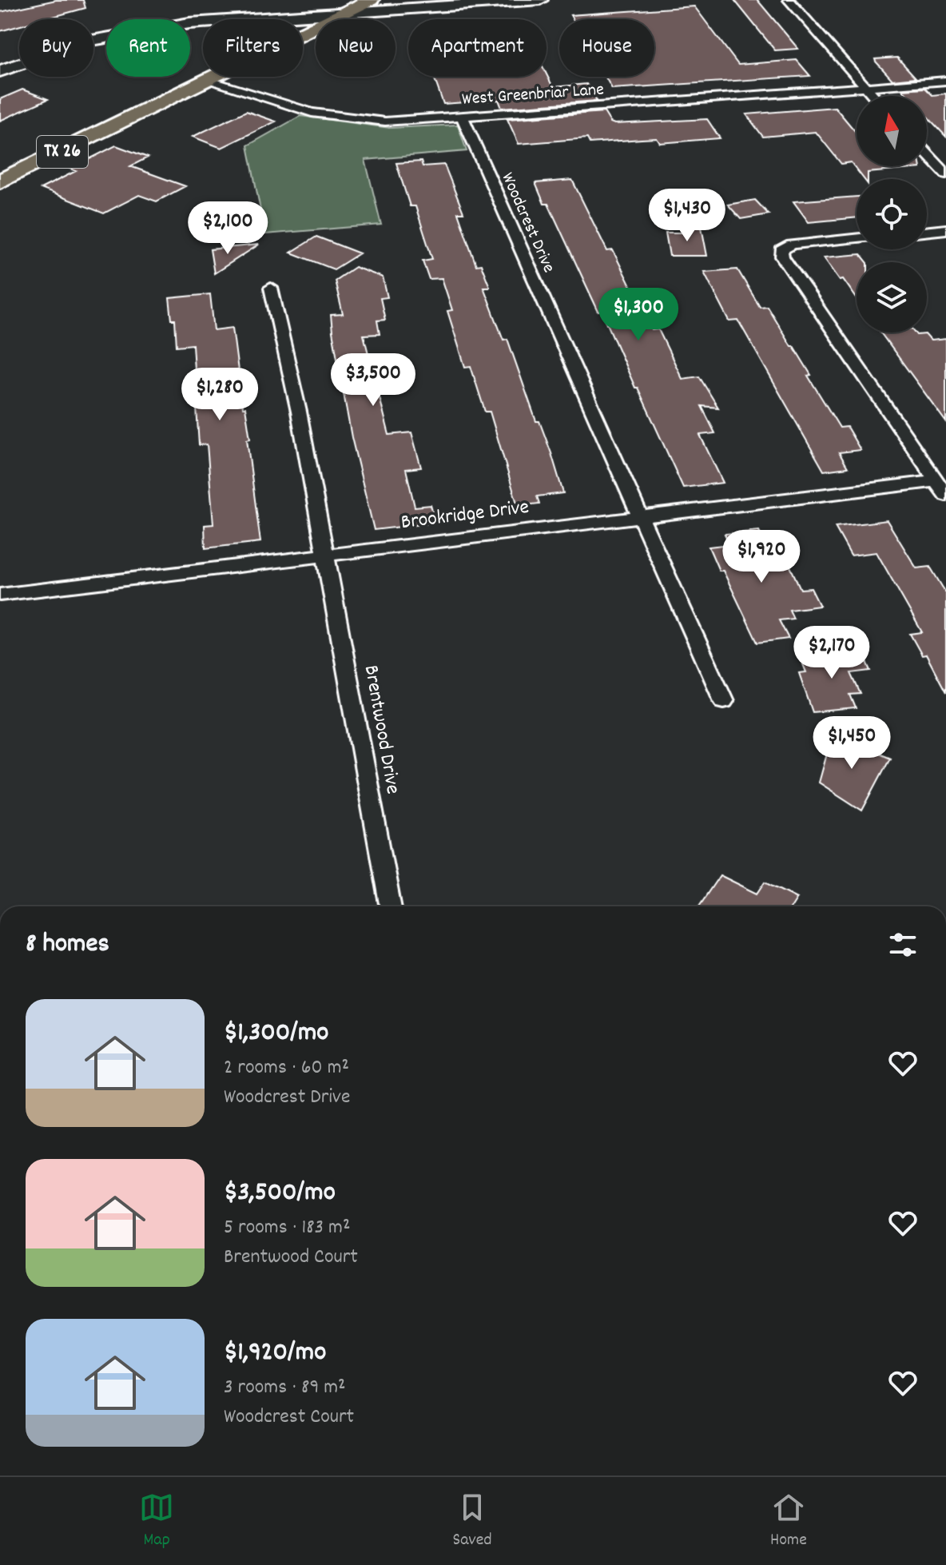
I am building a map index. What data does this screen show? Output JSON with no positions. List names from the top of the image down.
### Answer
{
  "streets": {
    "main road": ["TX 26"],
    "street": [
      "West Greenbriar Lane",
      "Woodcrest Drive",
      "Brookridge Drive",
      "Brentwood Drive"
    ]
  },
  "crossings": [
    ["West Greenbriar Lane", "TX 26"],
    ["West Greenbriar Lane", "Woodcrest Drive"],
    ["Woodcrest Drive", "Brookridge Drive"],
    ["Brookridge Drive", "Brentwood Drive"]
  ],
  "north": "top",
  "page": {
    "chip": [
      "Buy",
      "Rent",
      "Filters",
      "New",
      "Apartment",
      "House"
    ],
    "price": [
      "$1,430",
      "$2,100",
      "$1,300",
      "$3,500",
      "$1,280",
      "$1,920",
      "$2,170",
      "$1,450"
    ],
    "heading": "8 homes",
    "list": [
      {
        "name": "$1,300/mo",
        "note": "2 rooms · 60 m² · Woodcrest Drive"
      },
      {
        "name": "$3,500/mo",
        "note": "5 rooms · 183 m² · Brentwood Court"
      },
      {
        "name": "$1,920/mo",
        "note": "3 rooms · 89 m² · Woodcrest Court"
      }
    ],
    "tabs": ["Map", "Saved", "Home"]
  }
}
